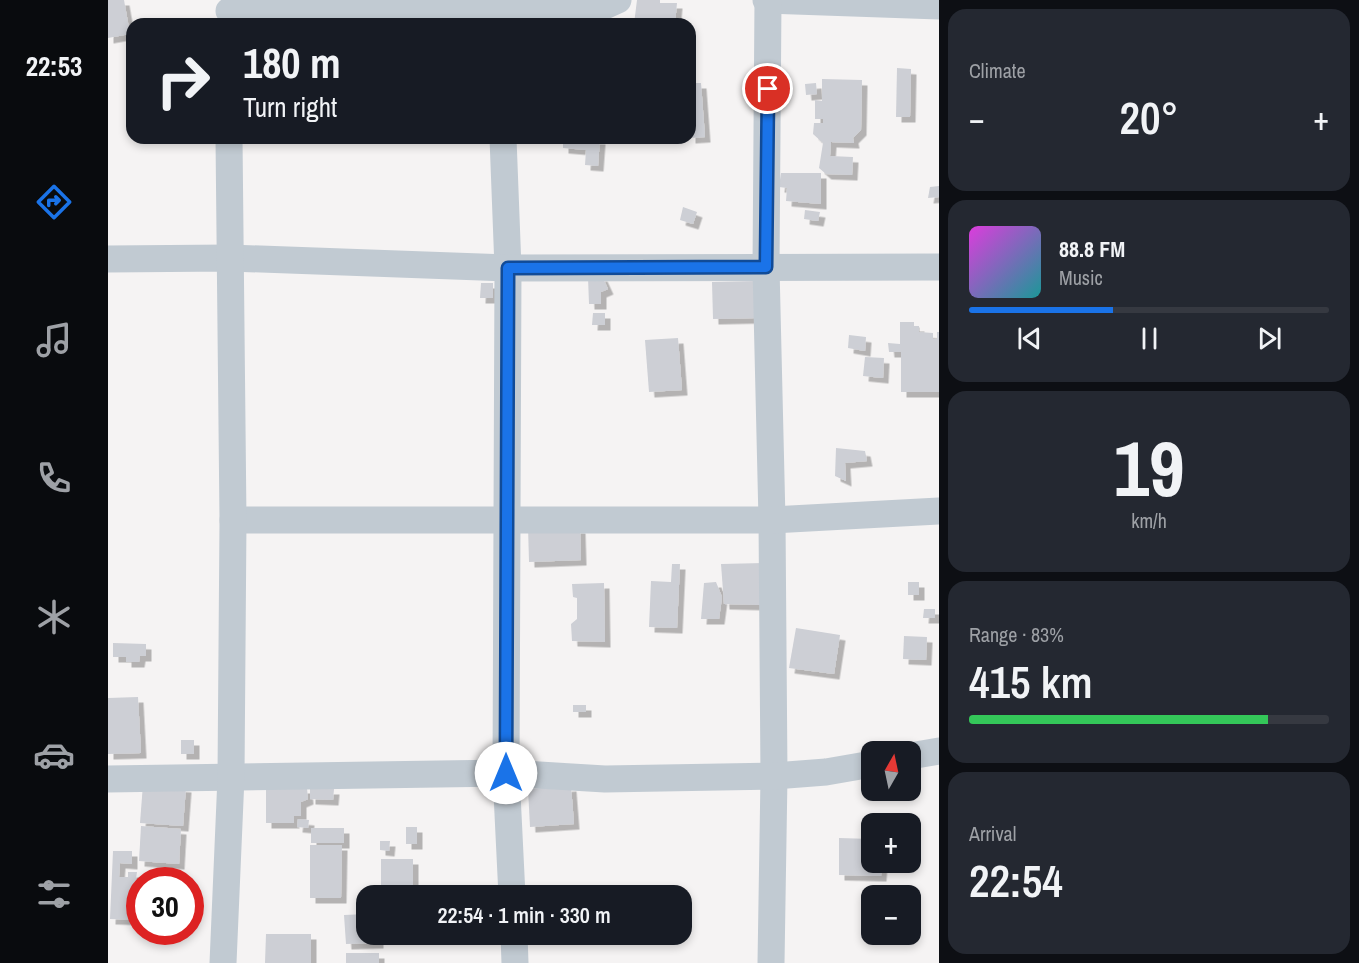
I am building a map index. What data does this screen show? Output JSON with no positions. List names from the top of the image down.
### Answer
{
  "north": "top",
  "page": {
    "tabs": "22:53",
    "tile": [
      "Climate",
      ["19", "km/h"],
      ["Range · 83%", "415 km"],
      ["Arrival", "22:54"]
    ],
    "turn": ["180 m", "Turn right"],
    "heat": ["−", "20°", "+"],
    "song": ["88.8 FM", "Music"],
    "map_buttons": ["+", "−"],
    "limit": "30",
    "trip": "22:54 · 1 min · 330 m"
  }
}
